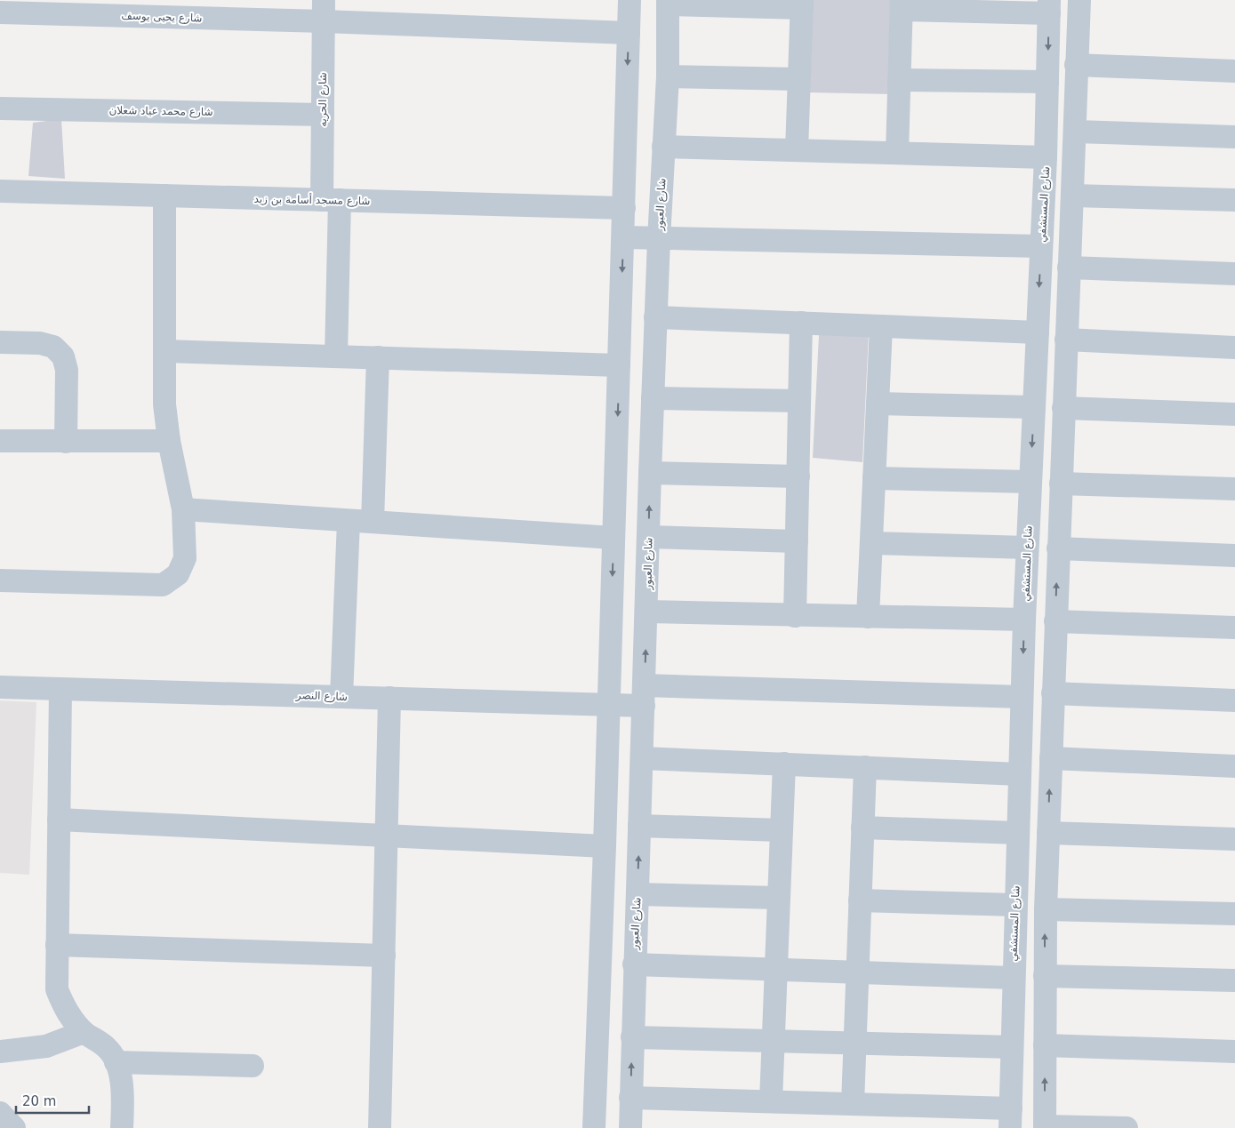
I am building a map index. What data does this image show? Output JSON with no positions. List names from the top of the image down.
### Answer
{
  "streets": {
    "street": [
      "شارع يحيى يوسف",
      "شارع الحريه",
      "شارع محمد عياد شعلان",
      "شارع مسجد أسامة بن زيد",
      "شارع العبور",
      "شارع المستشفي",
      "شارع النصر"
    ]
  },
  "crossings": [
    ["شارع يحيى يوسف", "شارع الحريه"],
    ["شارع الحريه", "شارع محمد عياد شعلان"],
    ["شارع الحريه", "شارع مسجد أسامة بن زيد"],
    ["شارع العبور", "شارع النصر"],
    ["شارع المستشفي", "شارع النصر"]
  ],
  "scale_bar": "20 m"
}
